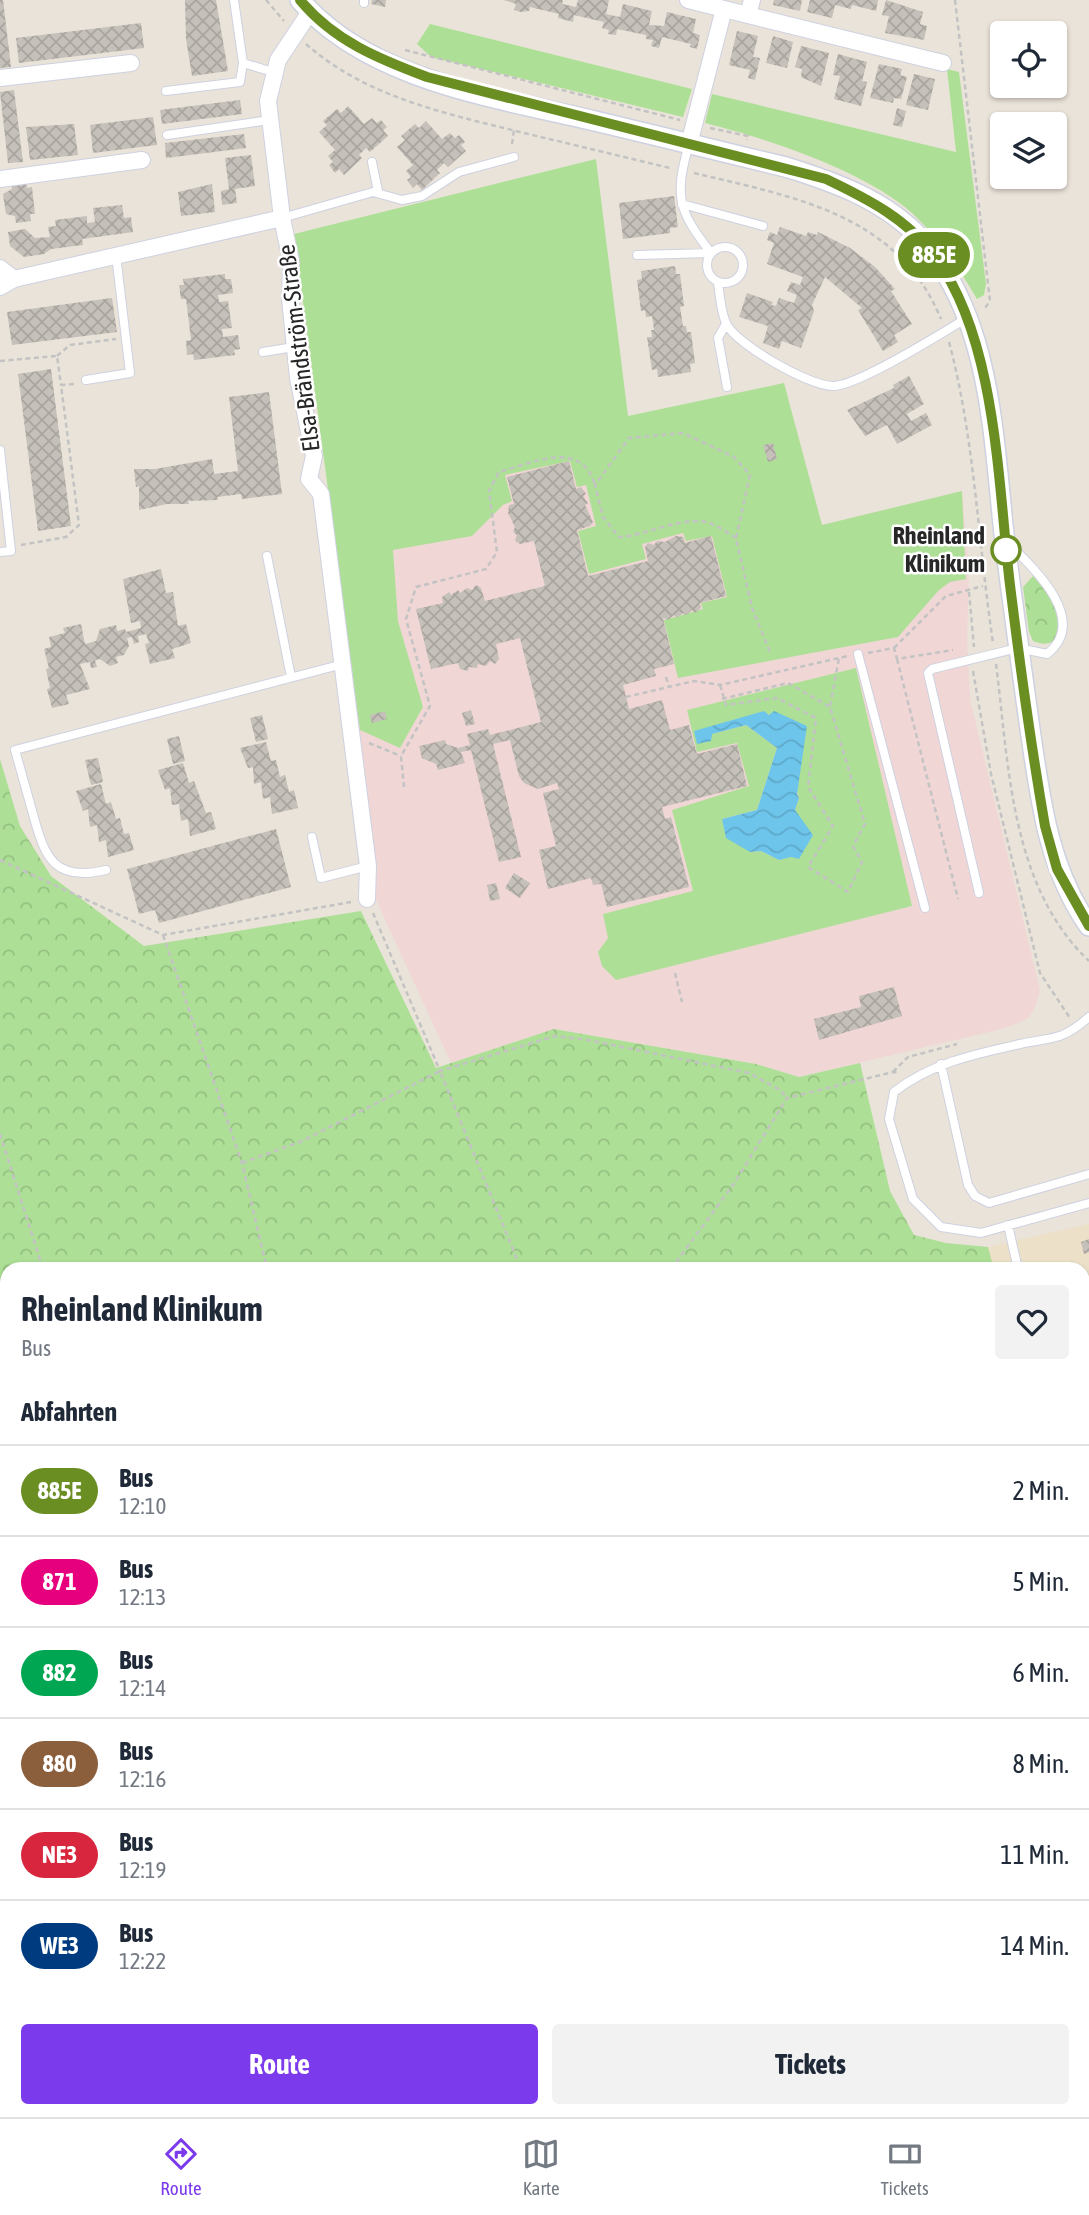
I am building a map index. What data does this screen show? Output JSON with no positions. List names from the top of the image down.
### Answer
{
  "streets": {
    "street": ["Elsa-Brändström-Straße"]
  },
  "places": ["Rheinland Klinikum"],
  "lines": ["bus line 885E"],
  "page": {
    "on_map": "885E",
    "heading": [
      ["Rheinland Klinikum", "Bus"],
      "Abfahrten"
    ],
    "list": [
      {
        "mark": "885E",
        "name": "Bus",
        "note": "12:10",
        "value": "2 Min."
      },
      {
        "mark": "871",
        "name": "Bus",
        "note": "12:13",
        "value": "5 Min."
      },
      {
        "mark": "882",
        "name": "Bus",
        "note": "12:14",
        "value": "6 Min."
      },
      {
        "mark": "880",
        "name": "Bus",
        "note": "12:16",
        "value": "8 Min."
      },
      {
        "mark": "NE3",
        "name": "Bus",
        "note": "12:19",
        "value": "11 Min."
      },
      {
        "mark": "WE3",
        "name": "Bus",
        "note": "12:22",
        "value": "14 Min."
      }
    ],
    "buttons": ["Route", "Tickets"],
    "tabs": ["Route", "Karte", "Tickets"]
  }
}
